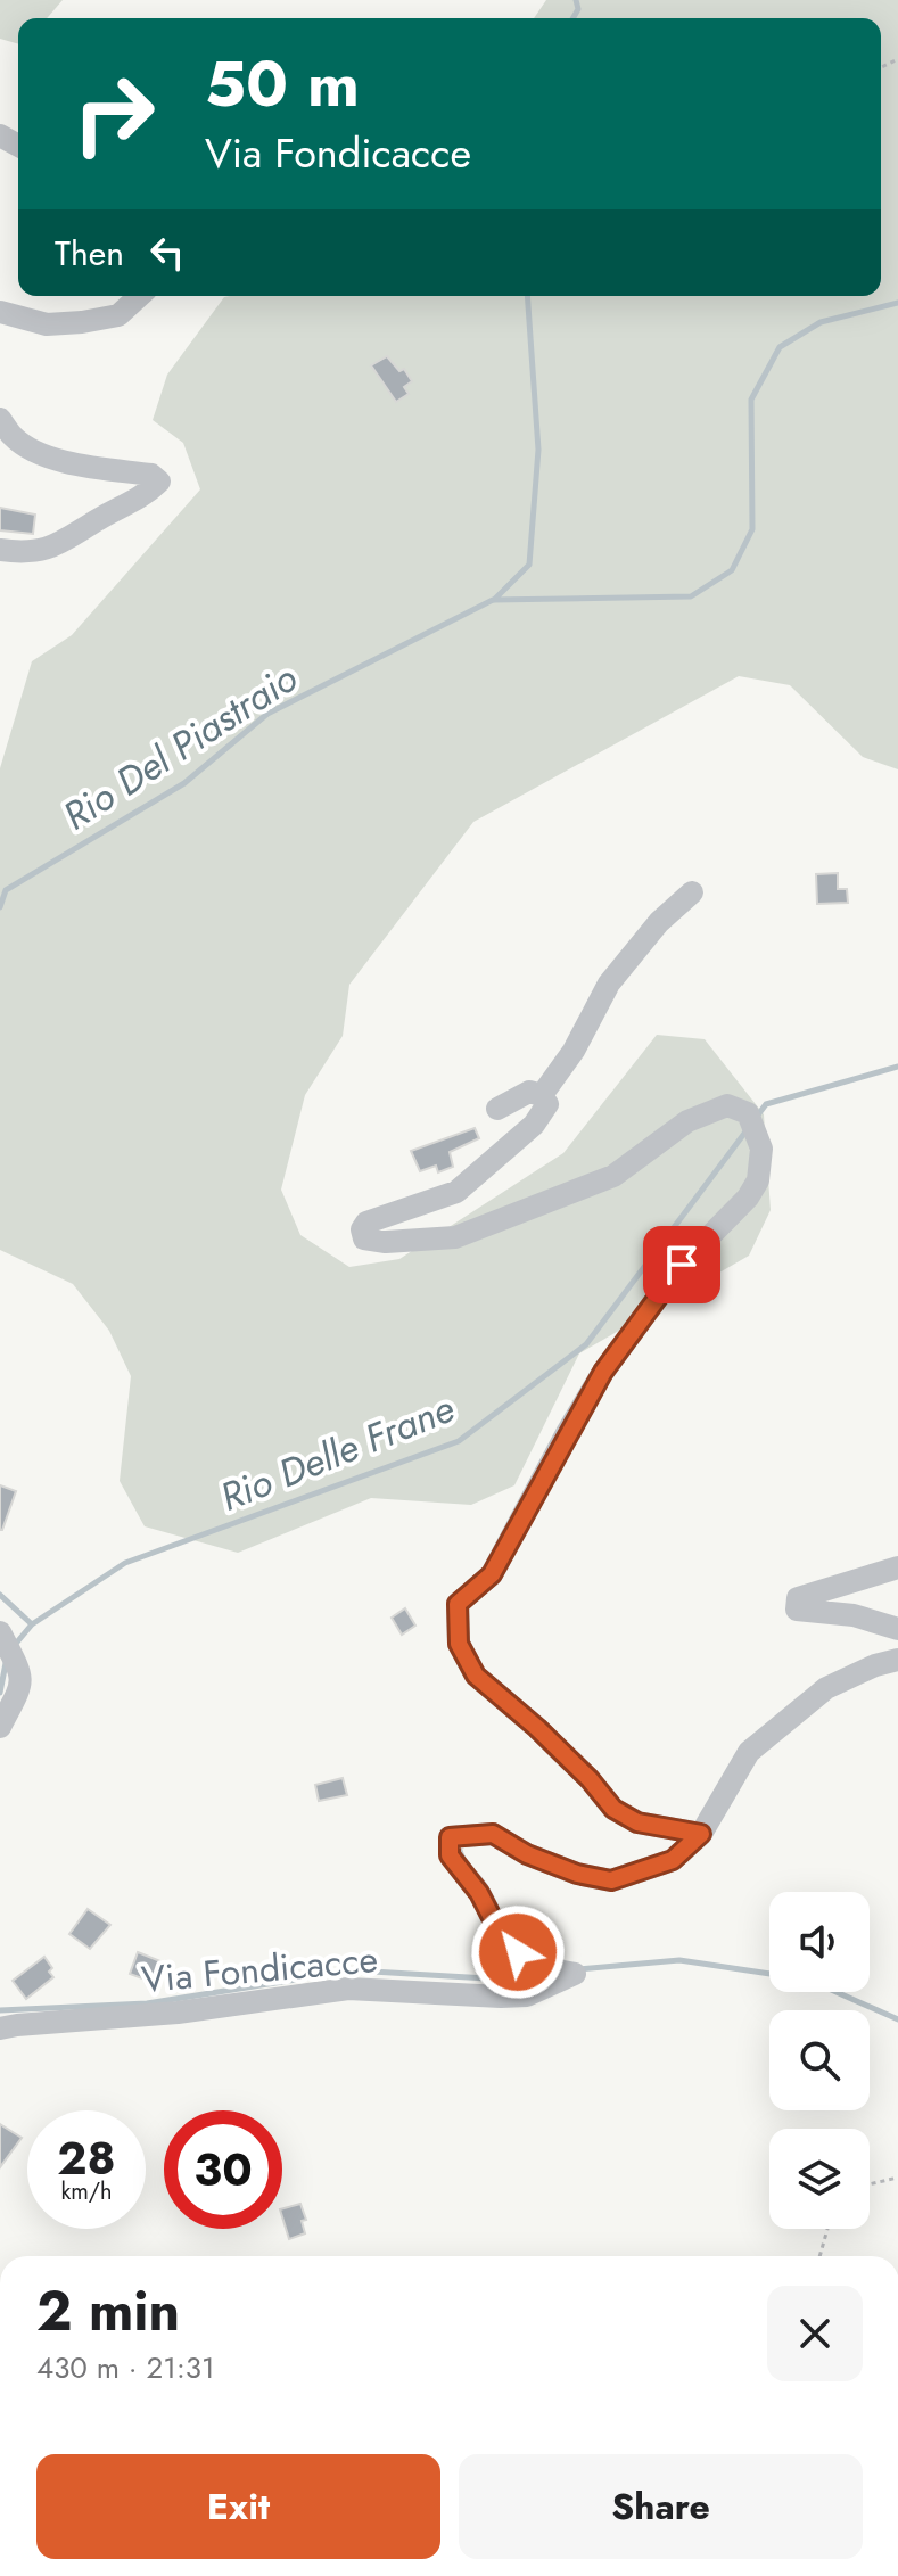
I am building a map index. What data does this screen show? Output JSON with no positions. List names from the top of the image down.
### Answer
{
  "streets": {
    "street": ["Via Fondicacce"]
  },
  "water": ["Rio Del Piastraio", "Rio Delle Frane"],
  "page": {
    "turn": ["50 m", "Via Fondicacce"],
    "then": "Then",
    "speed": "28 km/h",
    "limit": "30",
    "heading": ["2 min", "430 m · 21:31"],
    "buttons": ["Exit", "Share"]
  }
}
